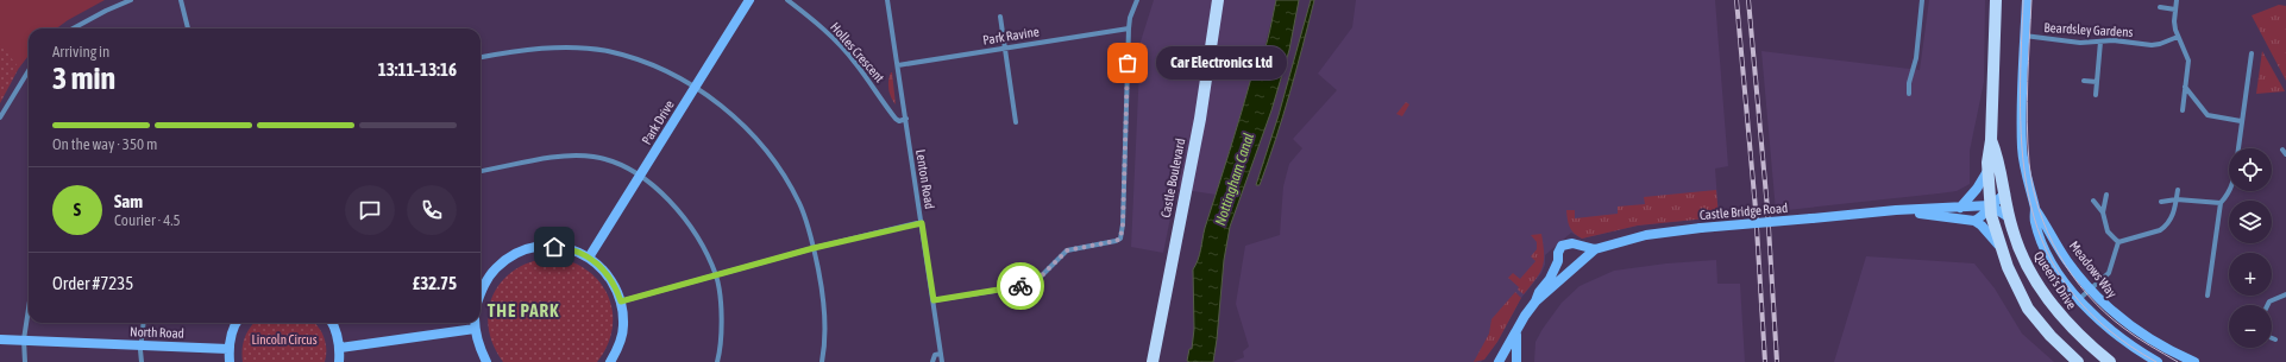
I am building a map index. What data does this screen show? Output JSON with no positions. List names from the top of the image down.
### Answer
{
  "streets": {
    "main road": ["Castle Boulevard", "Queen's Drive"],
    "street": [
      "Beardsley Gardens",
      "Park Ravine",
      "Holles Crescent",
      "Park Drive",
      "Lenton Road",
      "Castle Bridge Road",
      "Meadows Way",
      "North Road"
    ]
  },
  "crossings": [
    ["Beardsley Gardens", "Meadows Way"],
    ["Park Ravine", "Lenton Road"],
    ["Holles Crescent", "Lenton Road"],
    ["Castle Bridge Road", "Queen's Drive"]
  ],
  "districts": ["THE PARK"],
  "water": ["Nottingham Canal"],
  "parks": ["Lincoln Circus"],
  "places": ["Car Electronics Ltd"],
  "page": {
    "heading": ["3 min", "Arriving in", "13:11–13:16"],
    "panel": [
      "Sam",
      "Courier · 4.5",
      "Order #7235",
      "£32.75"
    ],
    "bubble": "Car Electronics Ltd",
    "bar": "On the way · 350 m",
    "map_buttons": ["+", "−"],
    "round": "S"
  }
}
